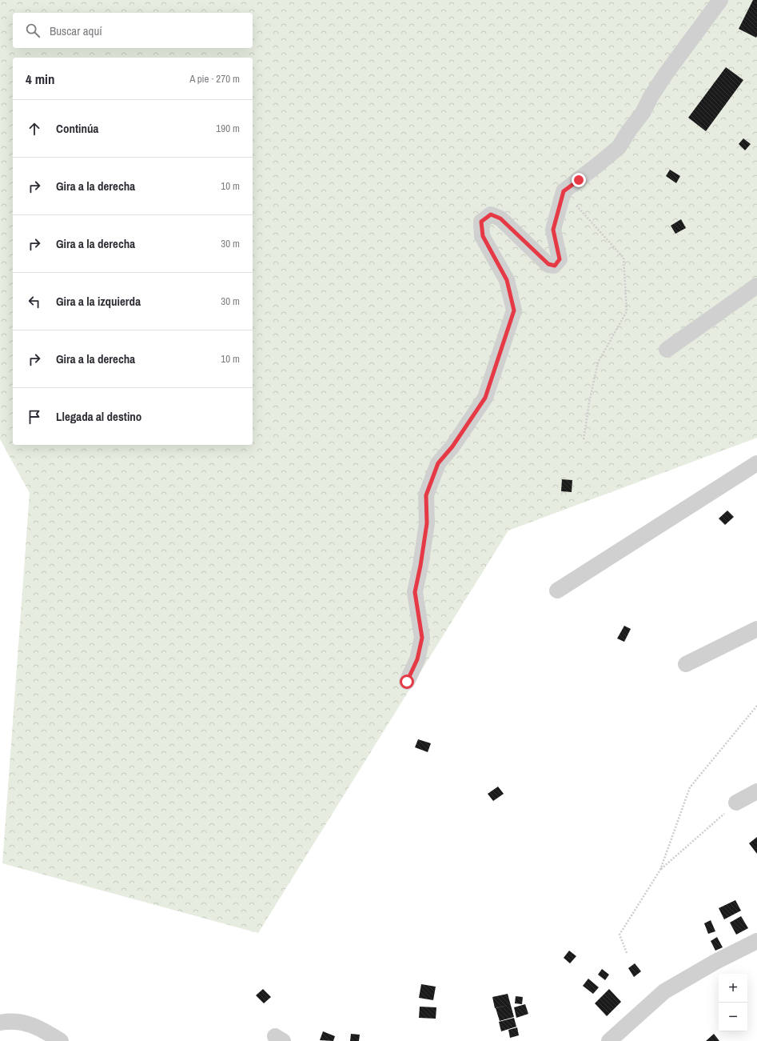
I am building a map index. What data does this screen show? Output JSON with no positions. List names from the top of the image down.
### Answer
{
  "page": {
    "search": "Buscar aquí",
    "heading": ["4 min", "A pie · 270 m"],
    "list": [
      ["Continúa", "190 m"],
      ["Gira a la derecha", "10 m"],
      ["Gira a la derecha", "30 m"],
      ["Gira a la izquierda", "30 m"],
      ["Gira a la derecha", "10 m"],
      "Llegada al destino"
    ],
    "map_buttons": ["+", "−"]
  }
}
